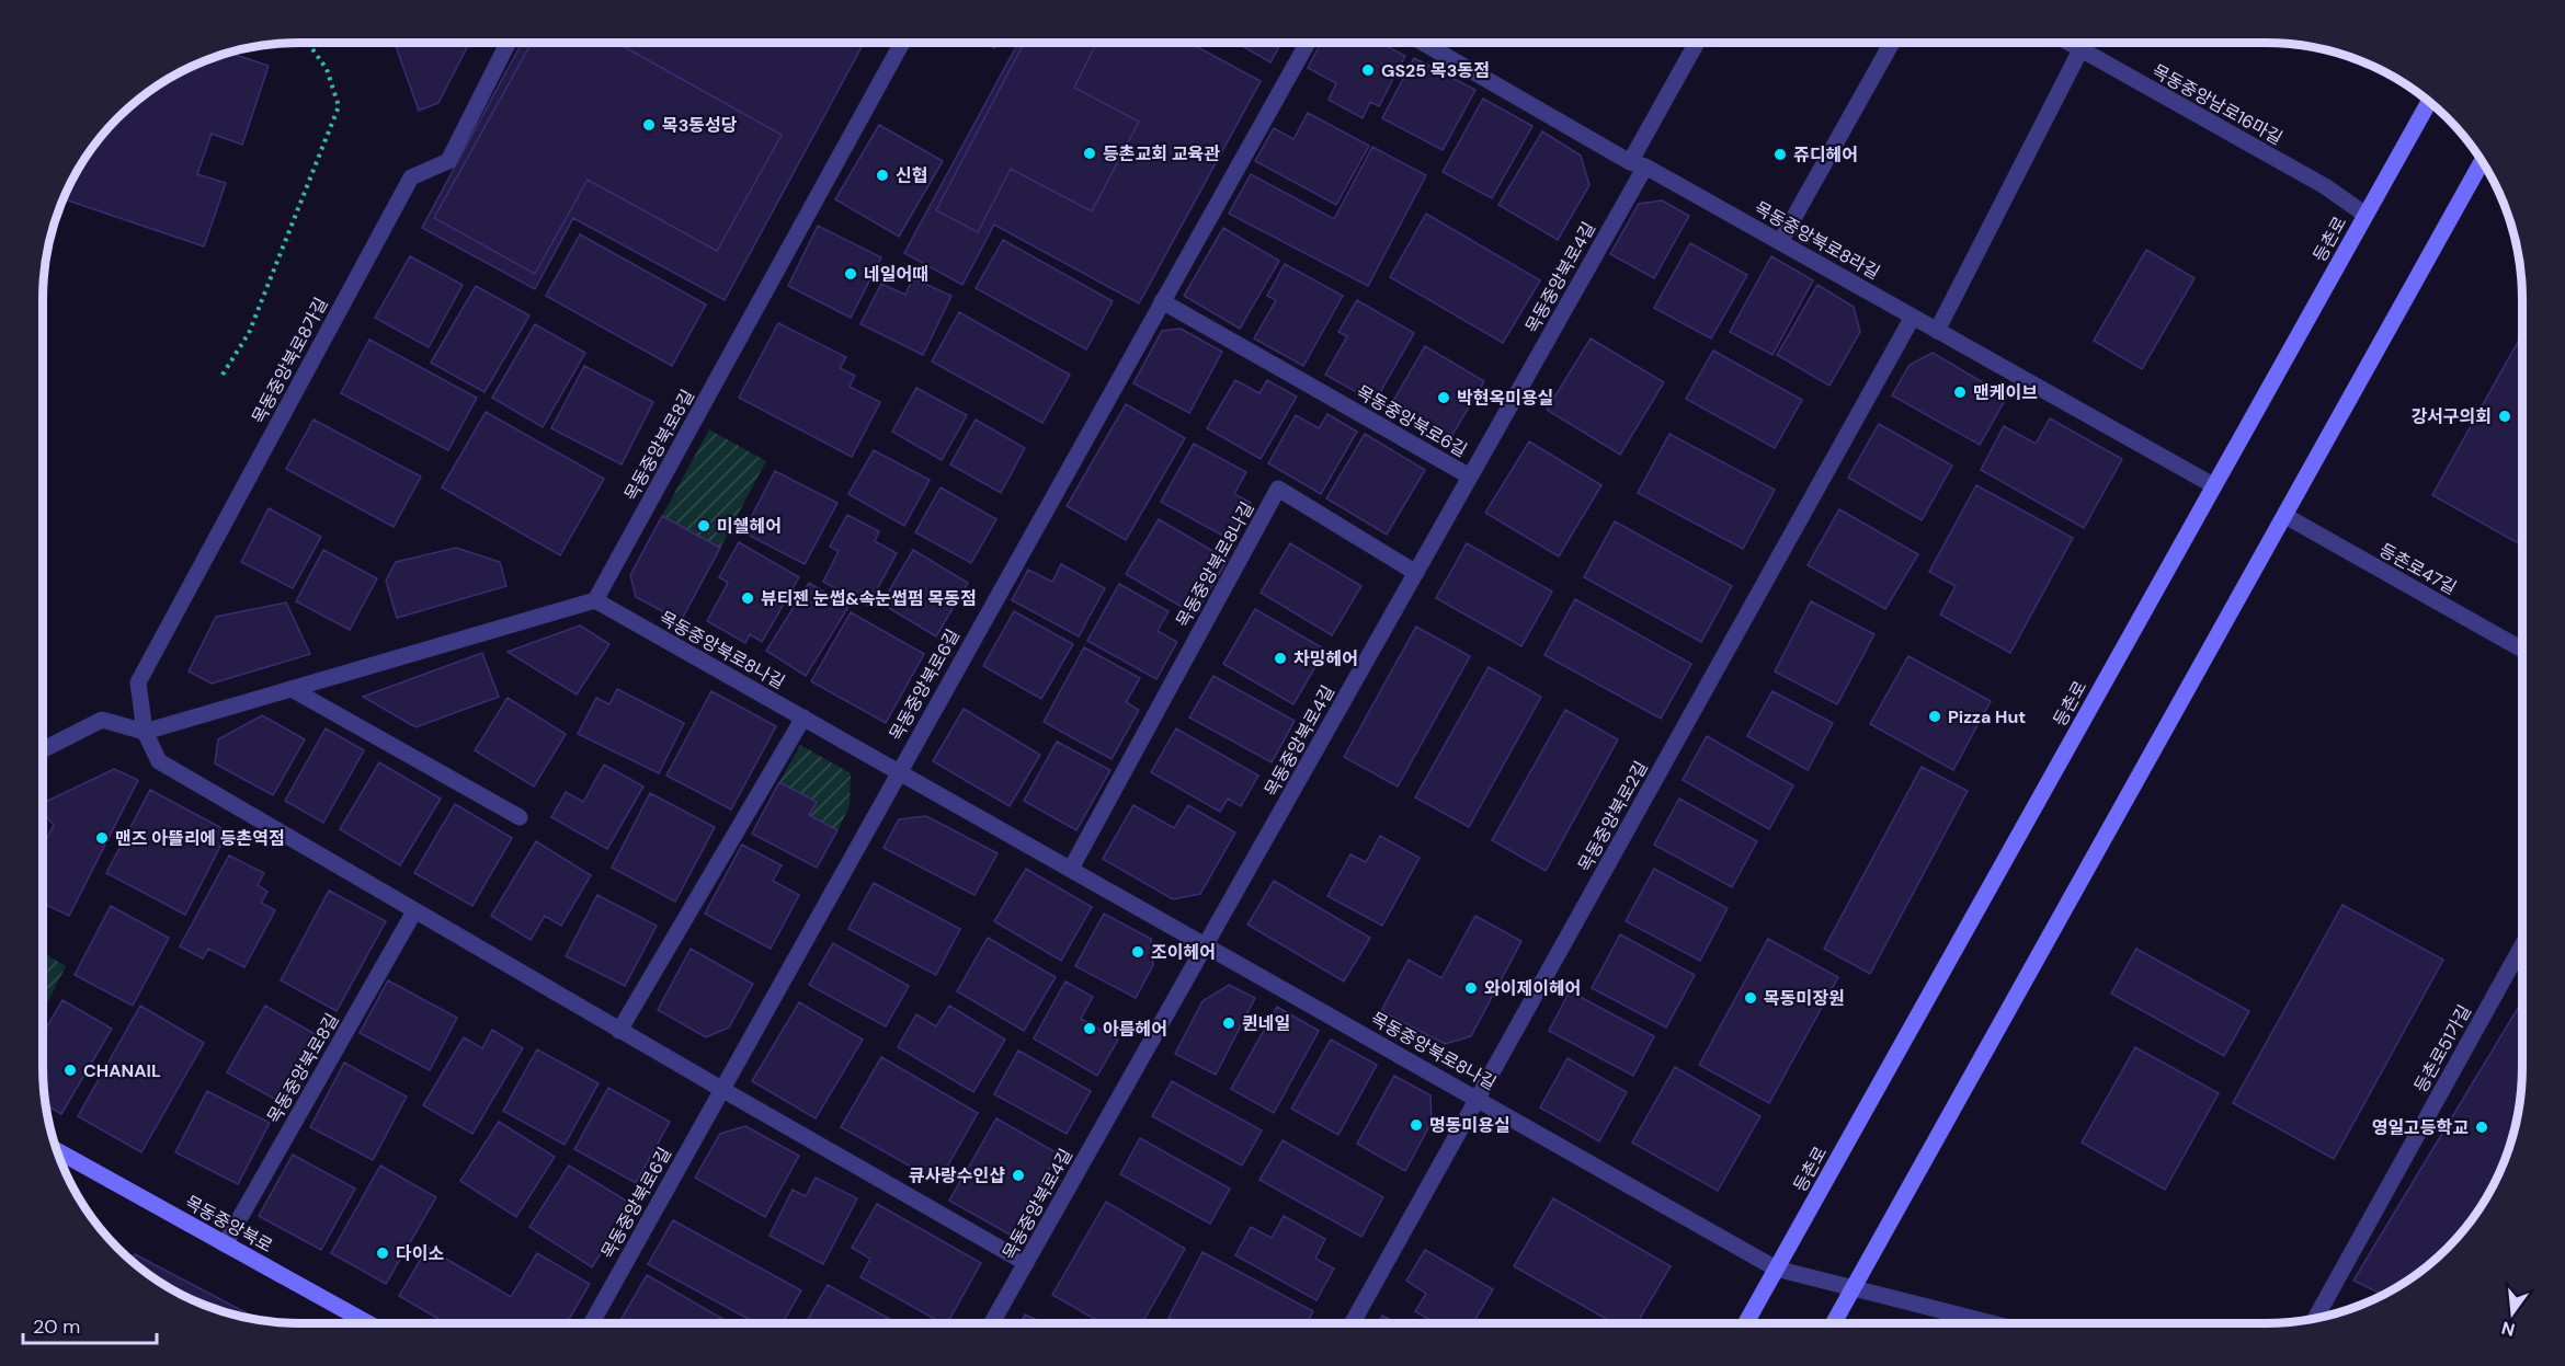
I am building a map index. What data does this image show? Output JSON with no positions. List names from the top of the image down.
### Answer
{
  "streets": {
    "main road": ["등촌로", "목동중앙북로"],
    "street": [
      "목동중앙남로16마길",
      "목동중앙북로8라길",
      "목동중앙북로4길",
      "목동중앙북로8가길",
      "목동중앙북로6길",
      "목동중앙북로8길",
      "목동중앙북로8나길",
      "등촌로47길",
      "목동중앙북로2길",
      "등촌로51가길"
    ]
  },
  "crossings": [
    ["목동중앙남로16마길", "등촌로"],
    ["등촌로", "목동중앙북로8라길"],
    ["등촌로", "목동중앙북로8나길"],
    ["목동중앙북로8라길", "목동중앙북로4길"],
    ["목동중앙북로8라길", "목동중앙북로2길"],
    ["목동중앙북로4길", "목동중앙북로6길"],
    ["목동중앙북로4길", "목동중앙북로8나길"],
    ["목동중앙북로6길", "목동중앙북로8나길"],
    ["목동중앙북로8길", "목동중앙북로8나길"],
    ["목동중앙북로8길", "목동중앙북로"],
    ["목동중앙북로8나길", "목동중앙북로2길"]
  ],
  "places": [
    "GS25 목3동점",
    "목3동성당",
    "등촌교회 교육관",
    "쥬디헤어",
    "신협",
    "네일어때",
    "맨케이브",
    "박현옥미용실",
    "강서구의회",
    "미쉘헤어",
    "뷰티젠 눈썹&속눈썹펌 목동점",
    "차밍헤어",
    "Pizza Hut",
    "맨즈 아뜰리에 등촌역점",
    "조이헤어",
    "와이제이헤어",
    "목동미장원",
    "퀸네일",
    "아름헤어",
    "CHANAIL",
    "명동미용실",
    "영일고등학교",
    "큐사랑수인샵",
    "다이소"
  ],
  "scale_bar": "20 m",
  "north": "bottom"
}
